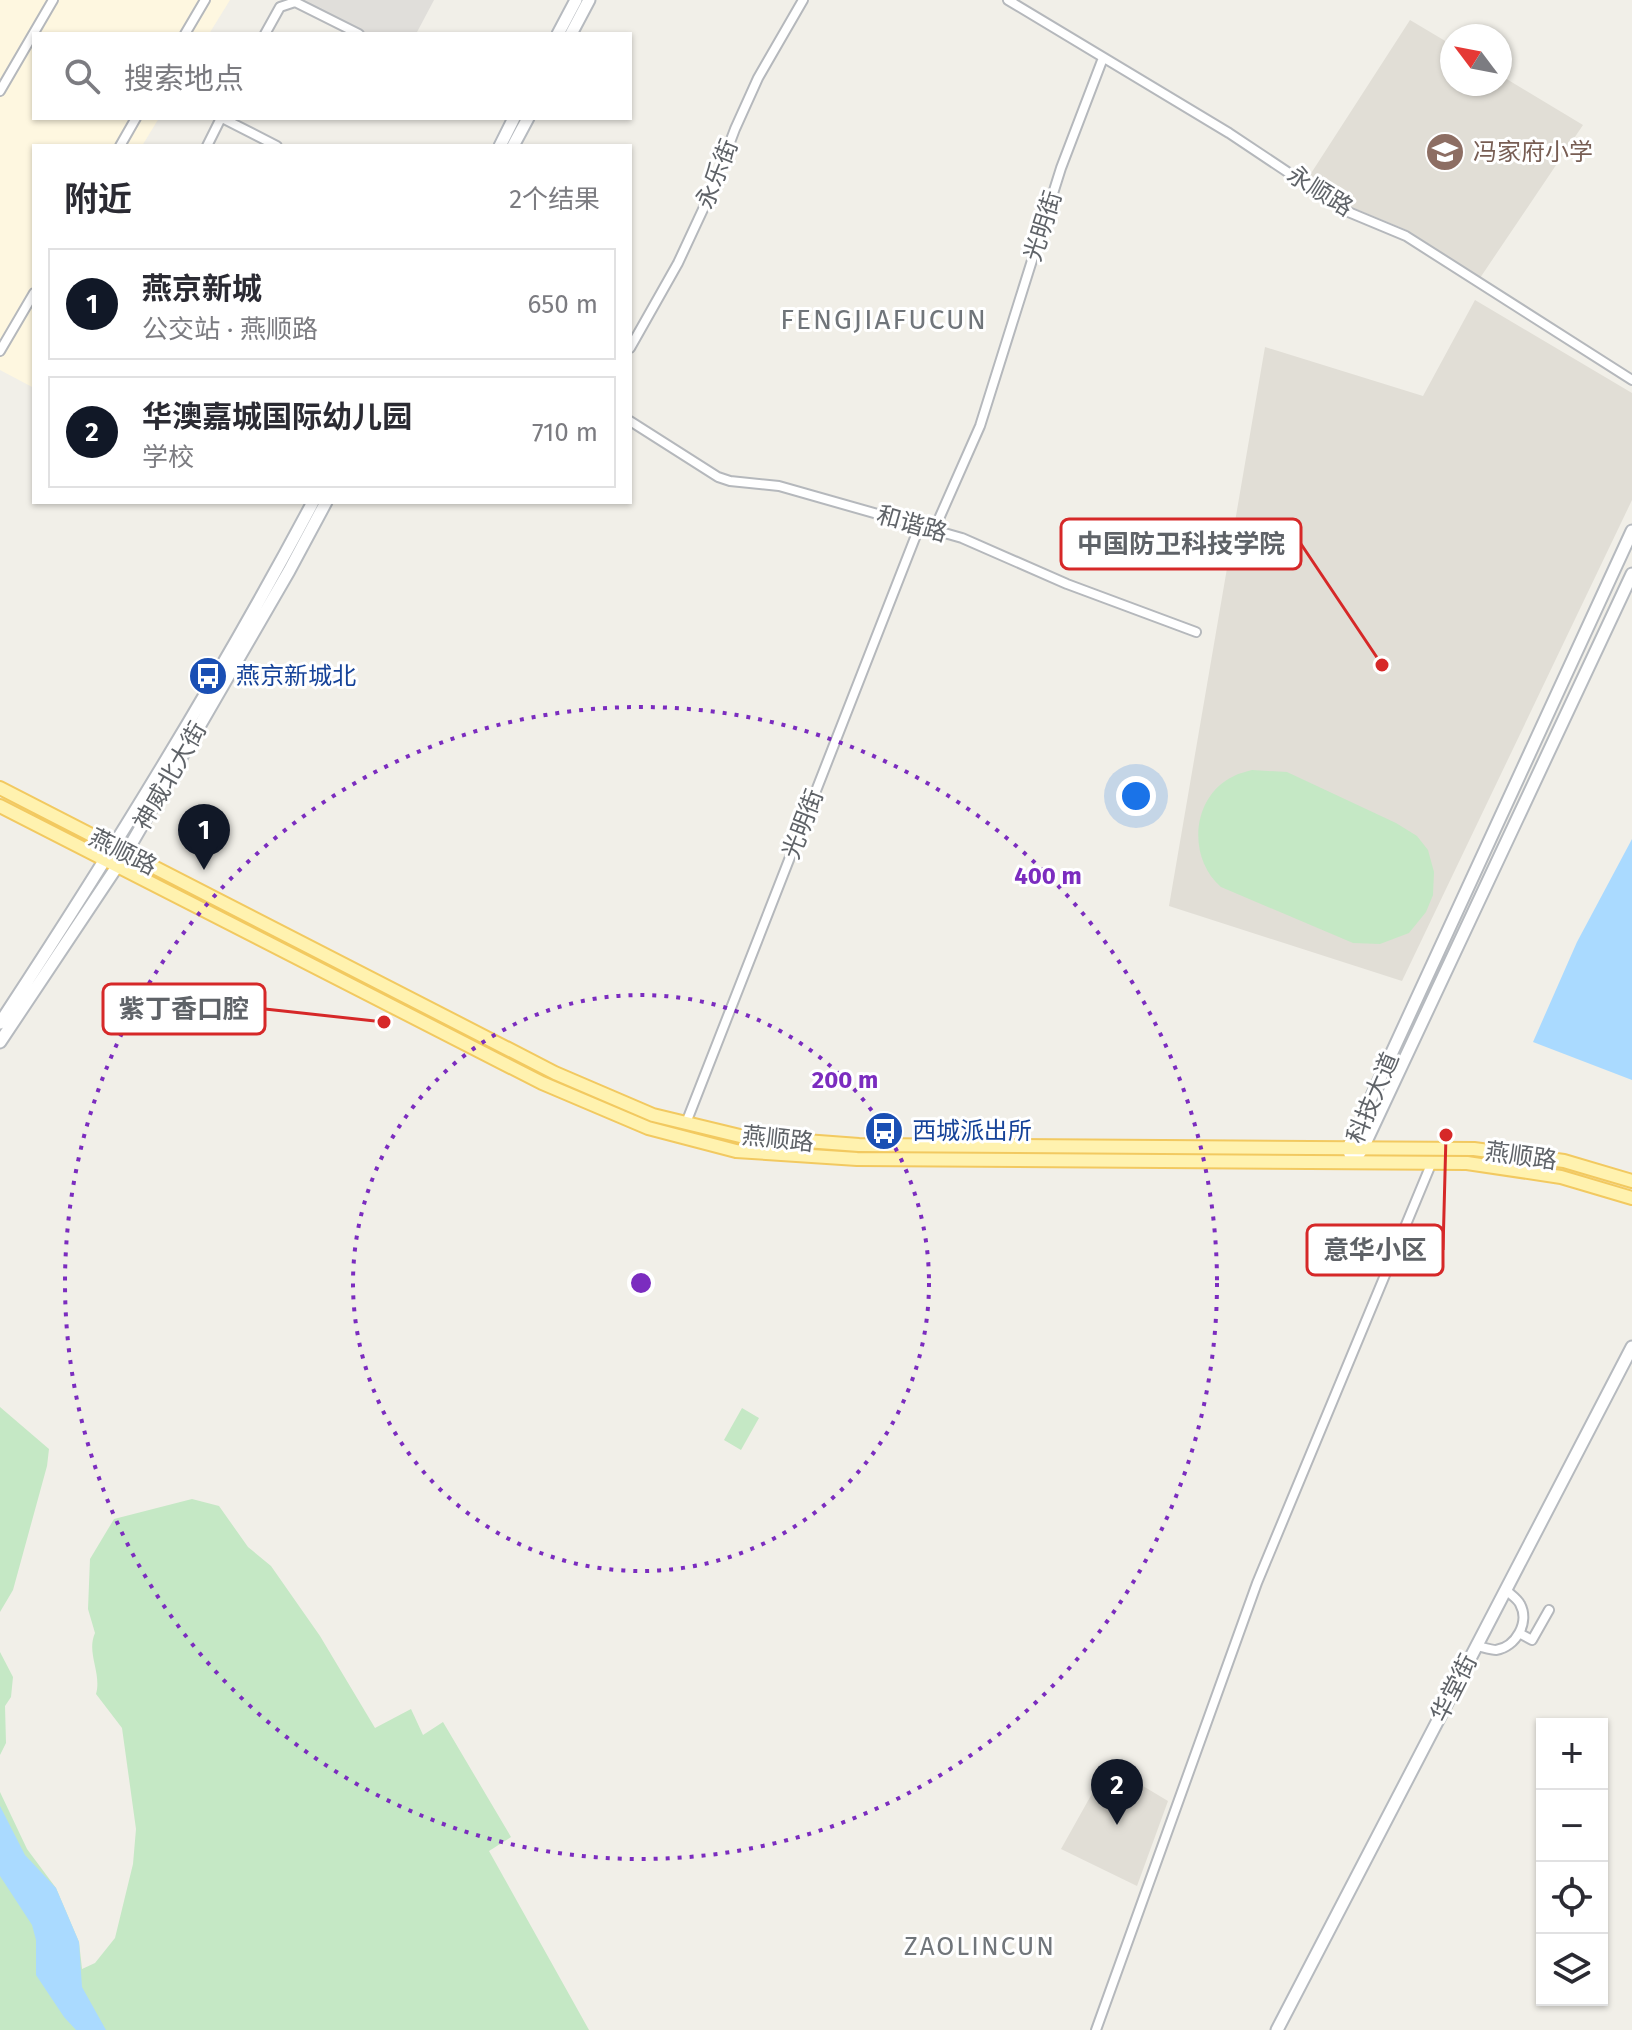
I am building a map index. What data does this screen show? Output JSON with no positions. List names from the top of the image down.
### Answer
{
  "streets": {
    "main road": ["燕顺路"],
    "street": [
      "永乐街",
      "永顺路",
      "光明街",
      "和谐路",
      "神威北大街",
      "科技大道",
      "华堂街"
    ]
  },
  "crossings": [
    ["永顺路", "光明街"],
    ["光明街", "和谐路"],
    ["光明街", "燕顺路"],
    ["神威北大街", "燕顺路"],
    ["燕顺路", "科技大道"]
  ],
  "districts": ["FENGJIAFUCUN", "ZAOLINCUN"],
  "places": {
    "school or university": ["冯家府小学"],
    "other": ["中国防卫科技学院", "紫丁香口腔", "意华小区"],
    "bus stop": ["燕京新城北", "西城派出所"]
  },
  "north": "top left",
  "page": {
    "search": "搜索地点",
    "heading": ["附近", "2个结果"],
    "list": [
      {
        "mark": "1",
        "name": "燕京新城",
        "note": "公交站 · 燕顺路",
        "value": "650 m"
      },
      {
        "mark": "2",
        "name": "华澳嘉城国际幼儿园",
        "note": "学校",
        "value": "710 m"
      }
    ],
    "pins": ["1", "2"],
    "map_buttons": ["+", "−"]
  },
  "rings": ["400 m", "200 m"]
}
